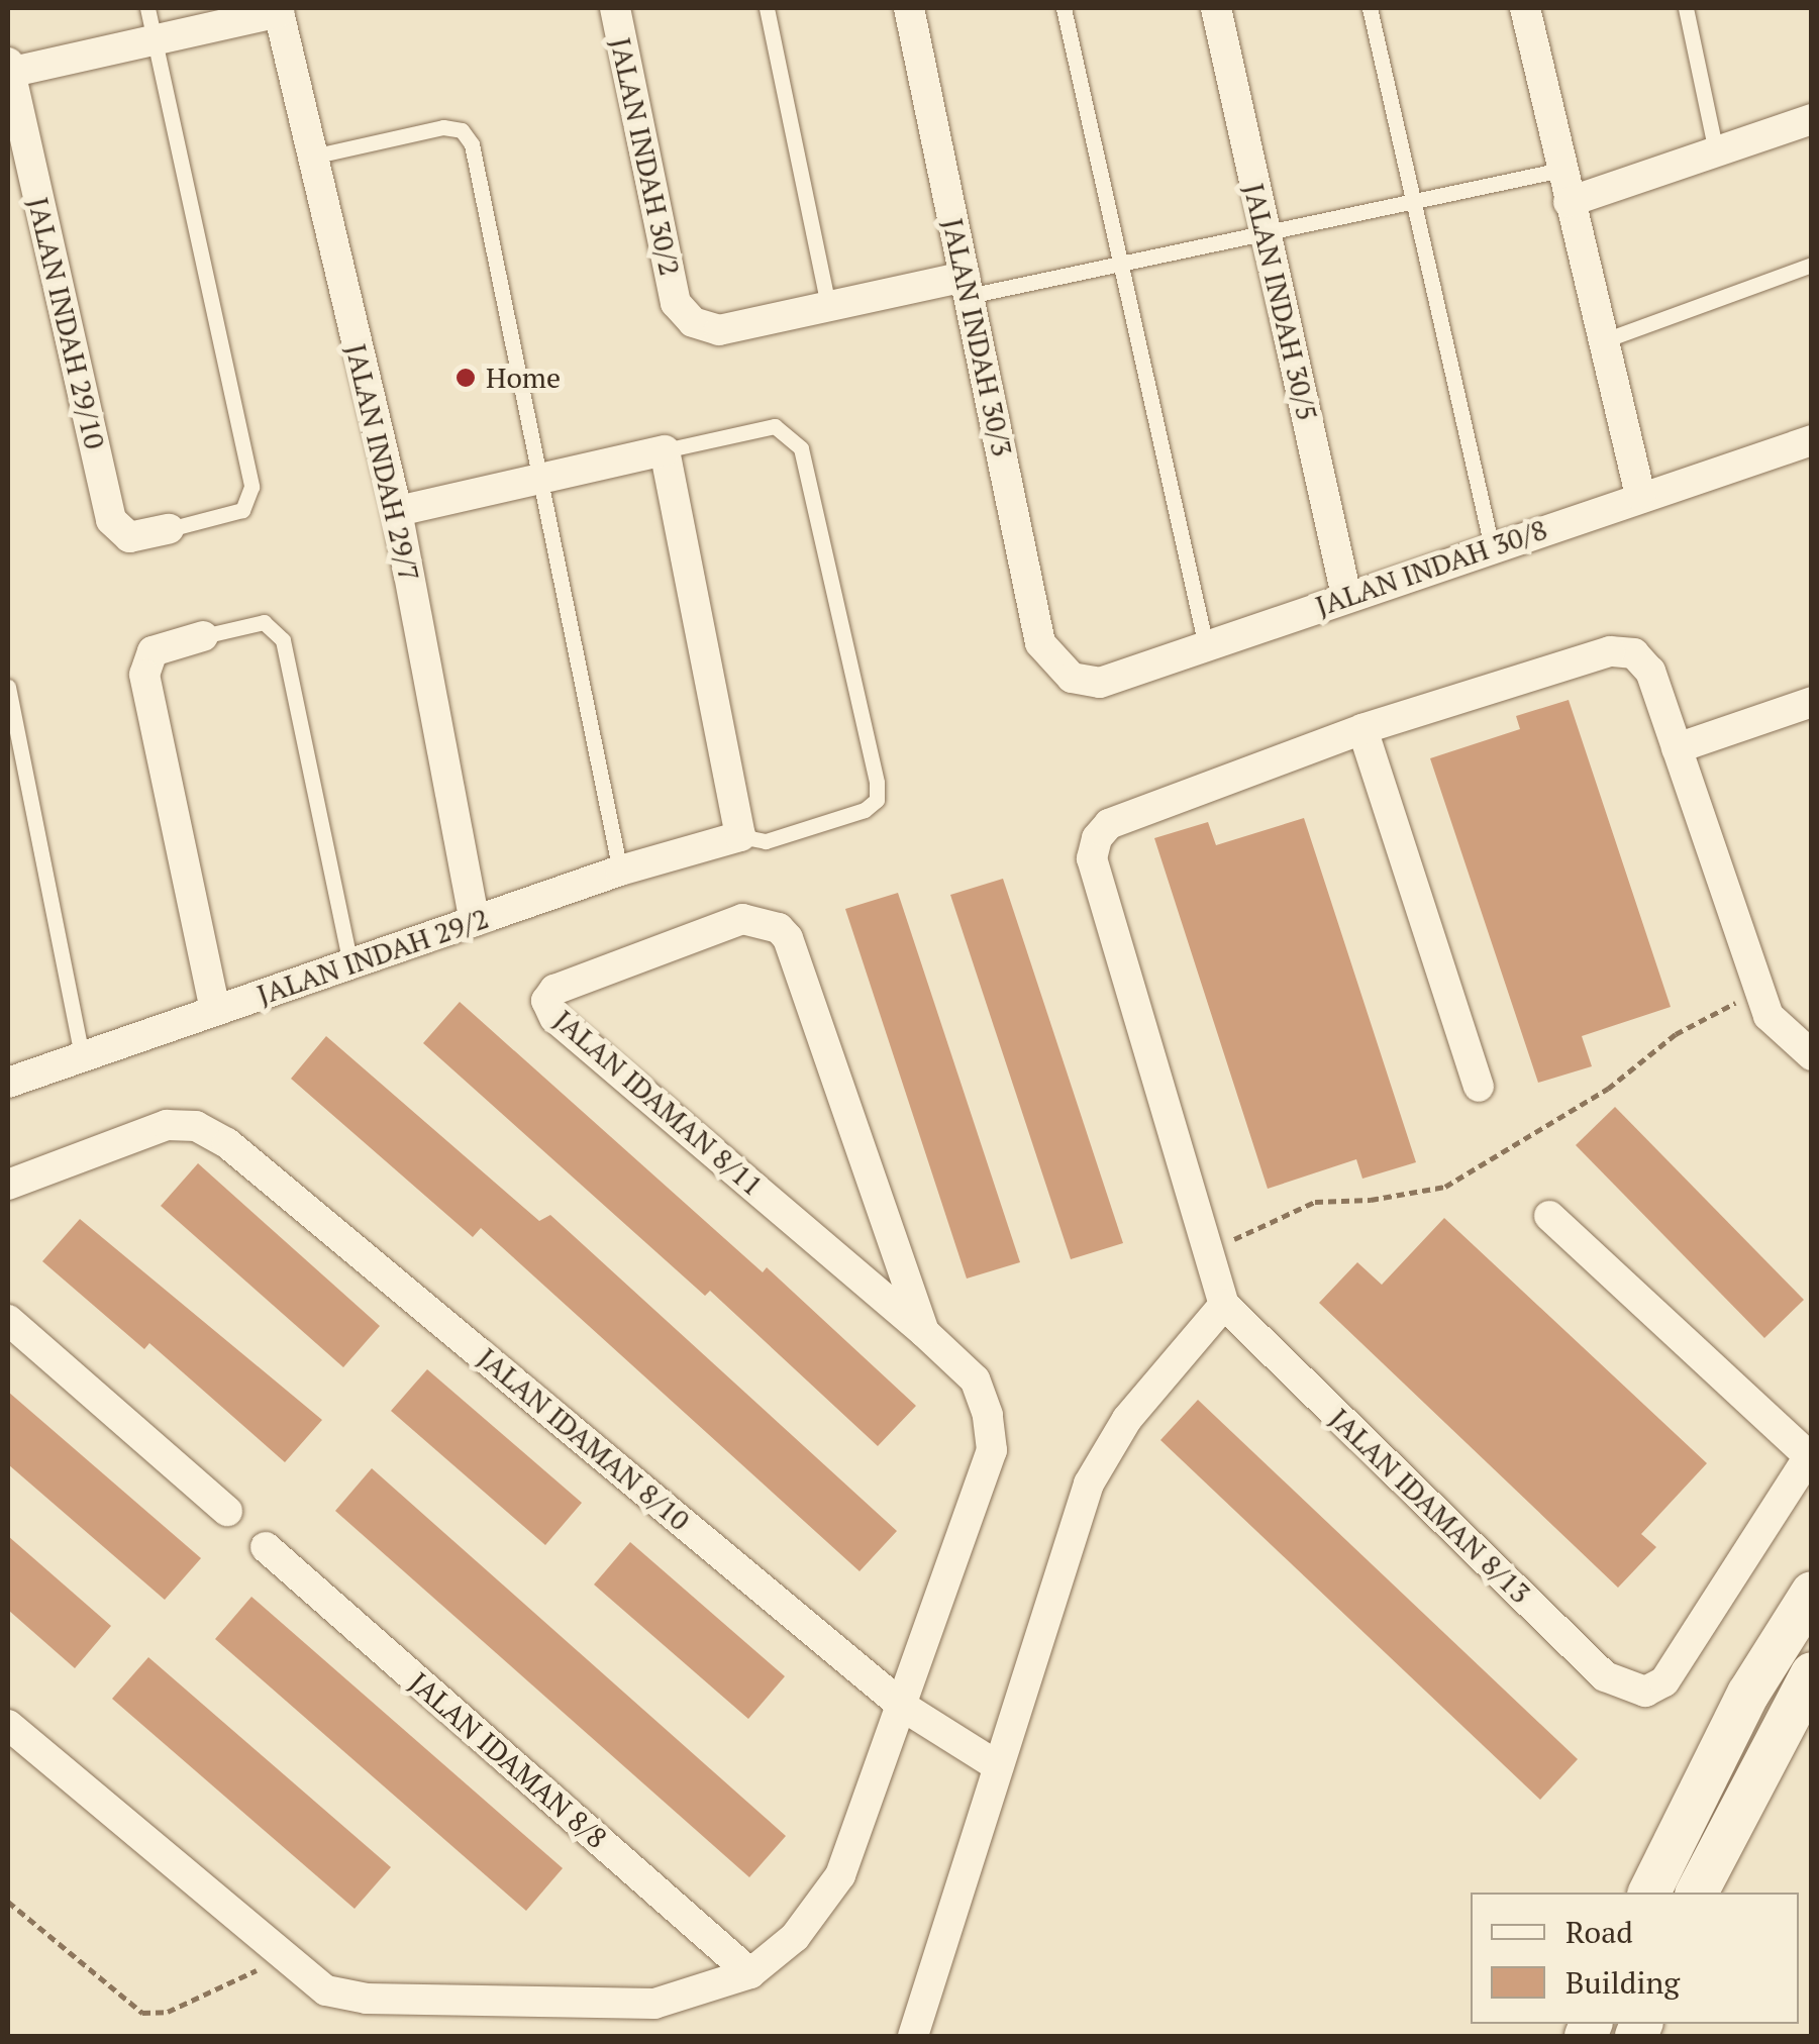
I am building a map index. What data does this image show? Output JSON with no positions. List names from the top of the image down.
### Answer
{
  "streets": {
    "street": [
      "JALAN INDAH 30/2",
      "JALAN INDAH 30/5",
      "JALAN INDAH 29/10",
      "JALAN INDAH 30/3",
      "JALAN INDAH 29/7",
      "JALAN INDAH 30/8",
      "JALAN INDAH 29/2",
      "JALAN IDAMAN 8/11",
      "JALAN IDAMAN 8/10",
      "JALAN IDAMAN 8/13",
      "JALAN IDAMAN 8/8"
    ]
  },
  "crossings": [
    ["JALAN INDAH 30/2", "JALAN INDAH 30/3"],
    ["JALAN INDAH 30/5", "JALAN INDAH 30/8"],
    ["JALAN INDAH 30/3", "JALAN INDAH 30/8"],
    ["JALAN INDAH 29/7", "JALAN INDAH 29/2"],
    ["JALAN IDAMAN 8/11", "JALAN IDAMAN 8/10"]
  ],
  "places": ["Home"],
  "legend": ["Road", "Building"]
}
